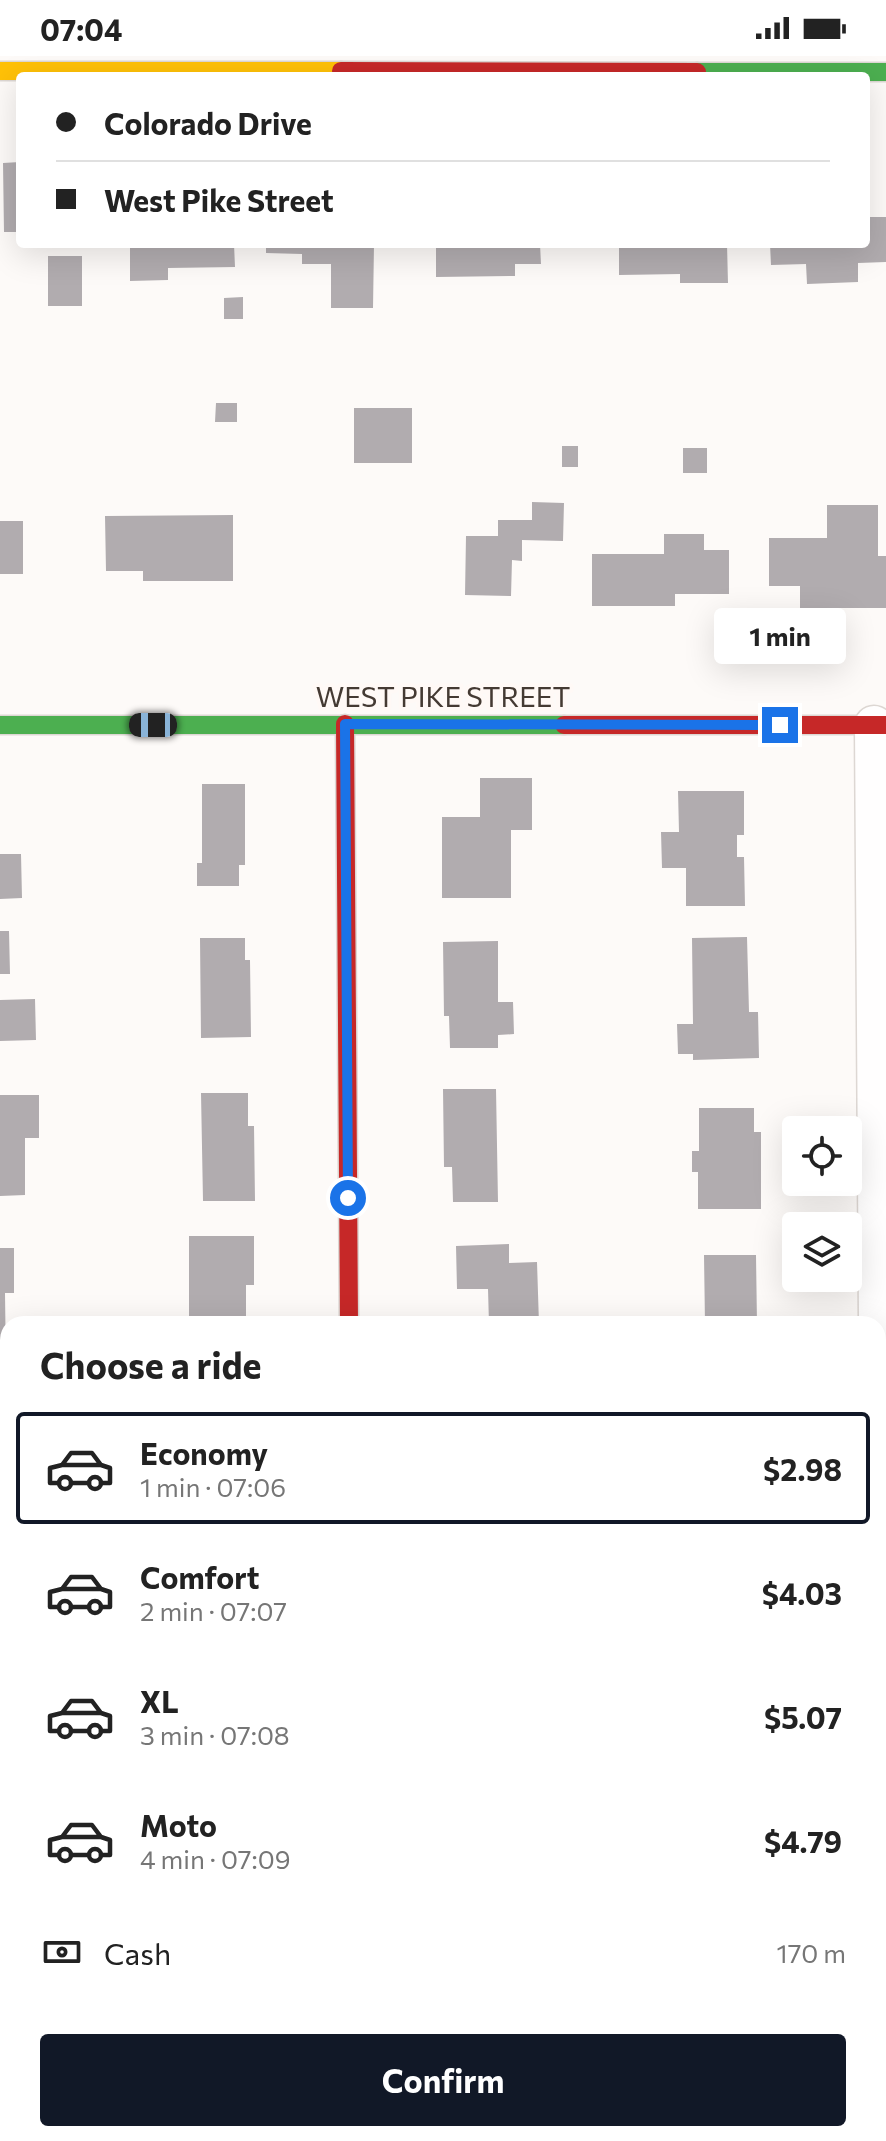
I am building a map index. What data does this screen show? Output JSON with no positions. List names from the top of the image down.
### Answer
{
  "streets": {
    "street": ["WEST PIKE STREET"]
  },
  "page": {
    "status": "07:04",
    "banner": ["Colorado Drive", "West Pike Street"],
    "bubble": "1 min",
    "heading": "Choose a ride",
    "list": [
      {
        "name": "Economy",
        "note": "1 min · 07:06",
        "value": "$2.98"
      },
      {
        "name": "Comfort",
        "note": "2 min · 07:07",
        "value": "$4.03"
      },
      {
        "name": "XL",
        "note": "3 min · 07:08",
        "value": "$5.07"
      },
      {
        "name": "Moto",
        "note": "4 min · 07:09",
        "value": "$4.79"
      }
    ],
    "pay": ["Cash", "170 m"],
    "buttons": "Confirm"
  }
}
